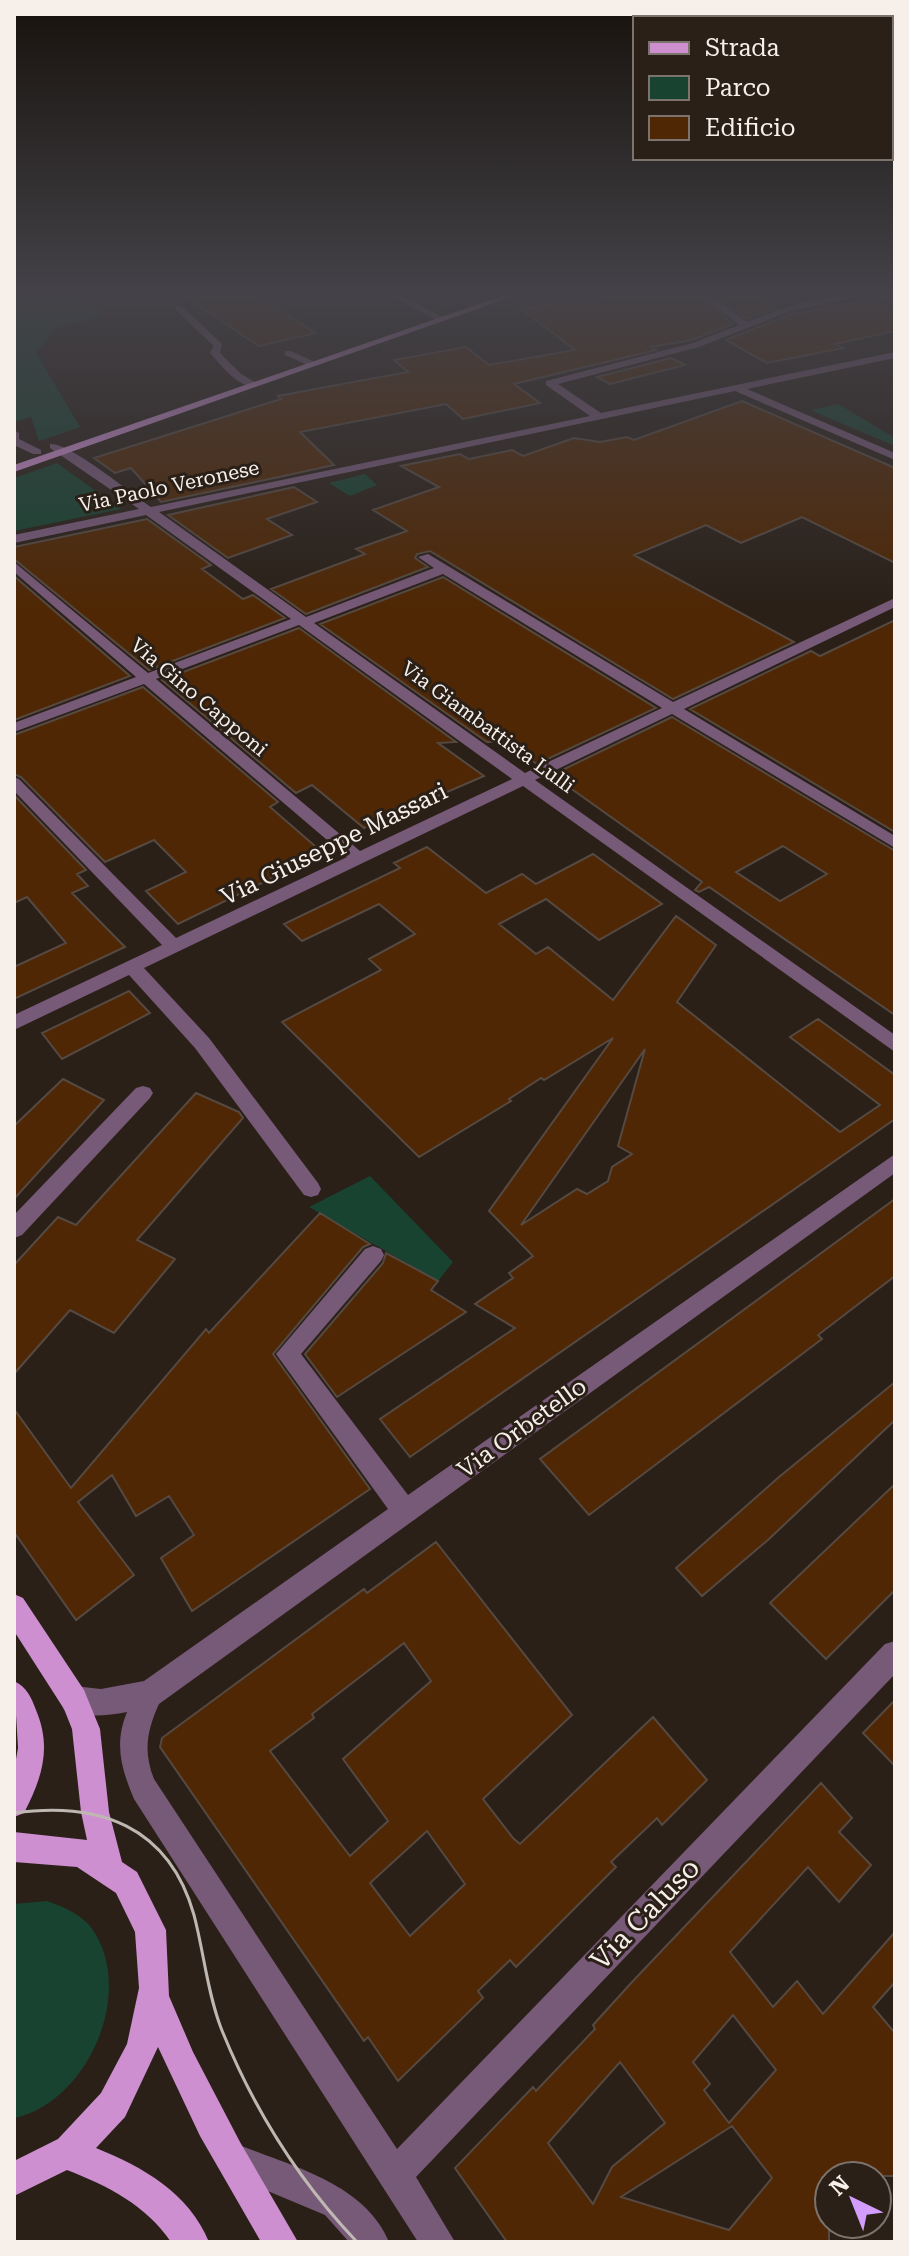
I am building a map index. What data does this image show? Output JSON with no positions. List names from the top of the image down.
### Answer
{
  "streets": {
    "street": [
      "Via Paolo Veronese",
      "Via Gino Capponi",
      "Via Giambattista Lulli",
      "Via Giuseppe Massari",
      "Via Orbetello",
      "Via Caluso"
    ]
  },
  "crossings": [
    ["Via Paolo Veronese", "Via Giambattista Lulli"],
    ["Via Gino Capponi", "Via Giuseppe Massari"],
    ["Via Giambattista Lulli", "Via Giuseppe Massari"]
  ],
  "legend": ["Strada", "Parco", "Edificio"],
  "north": "top left"
}
